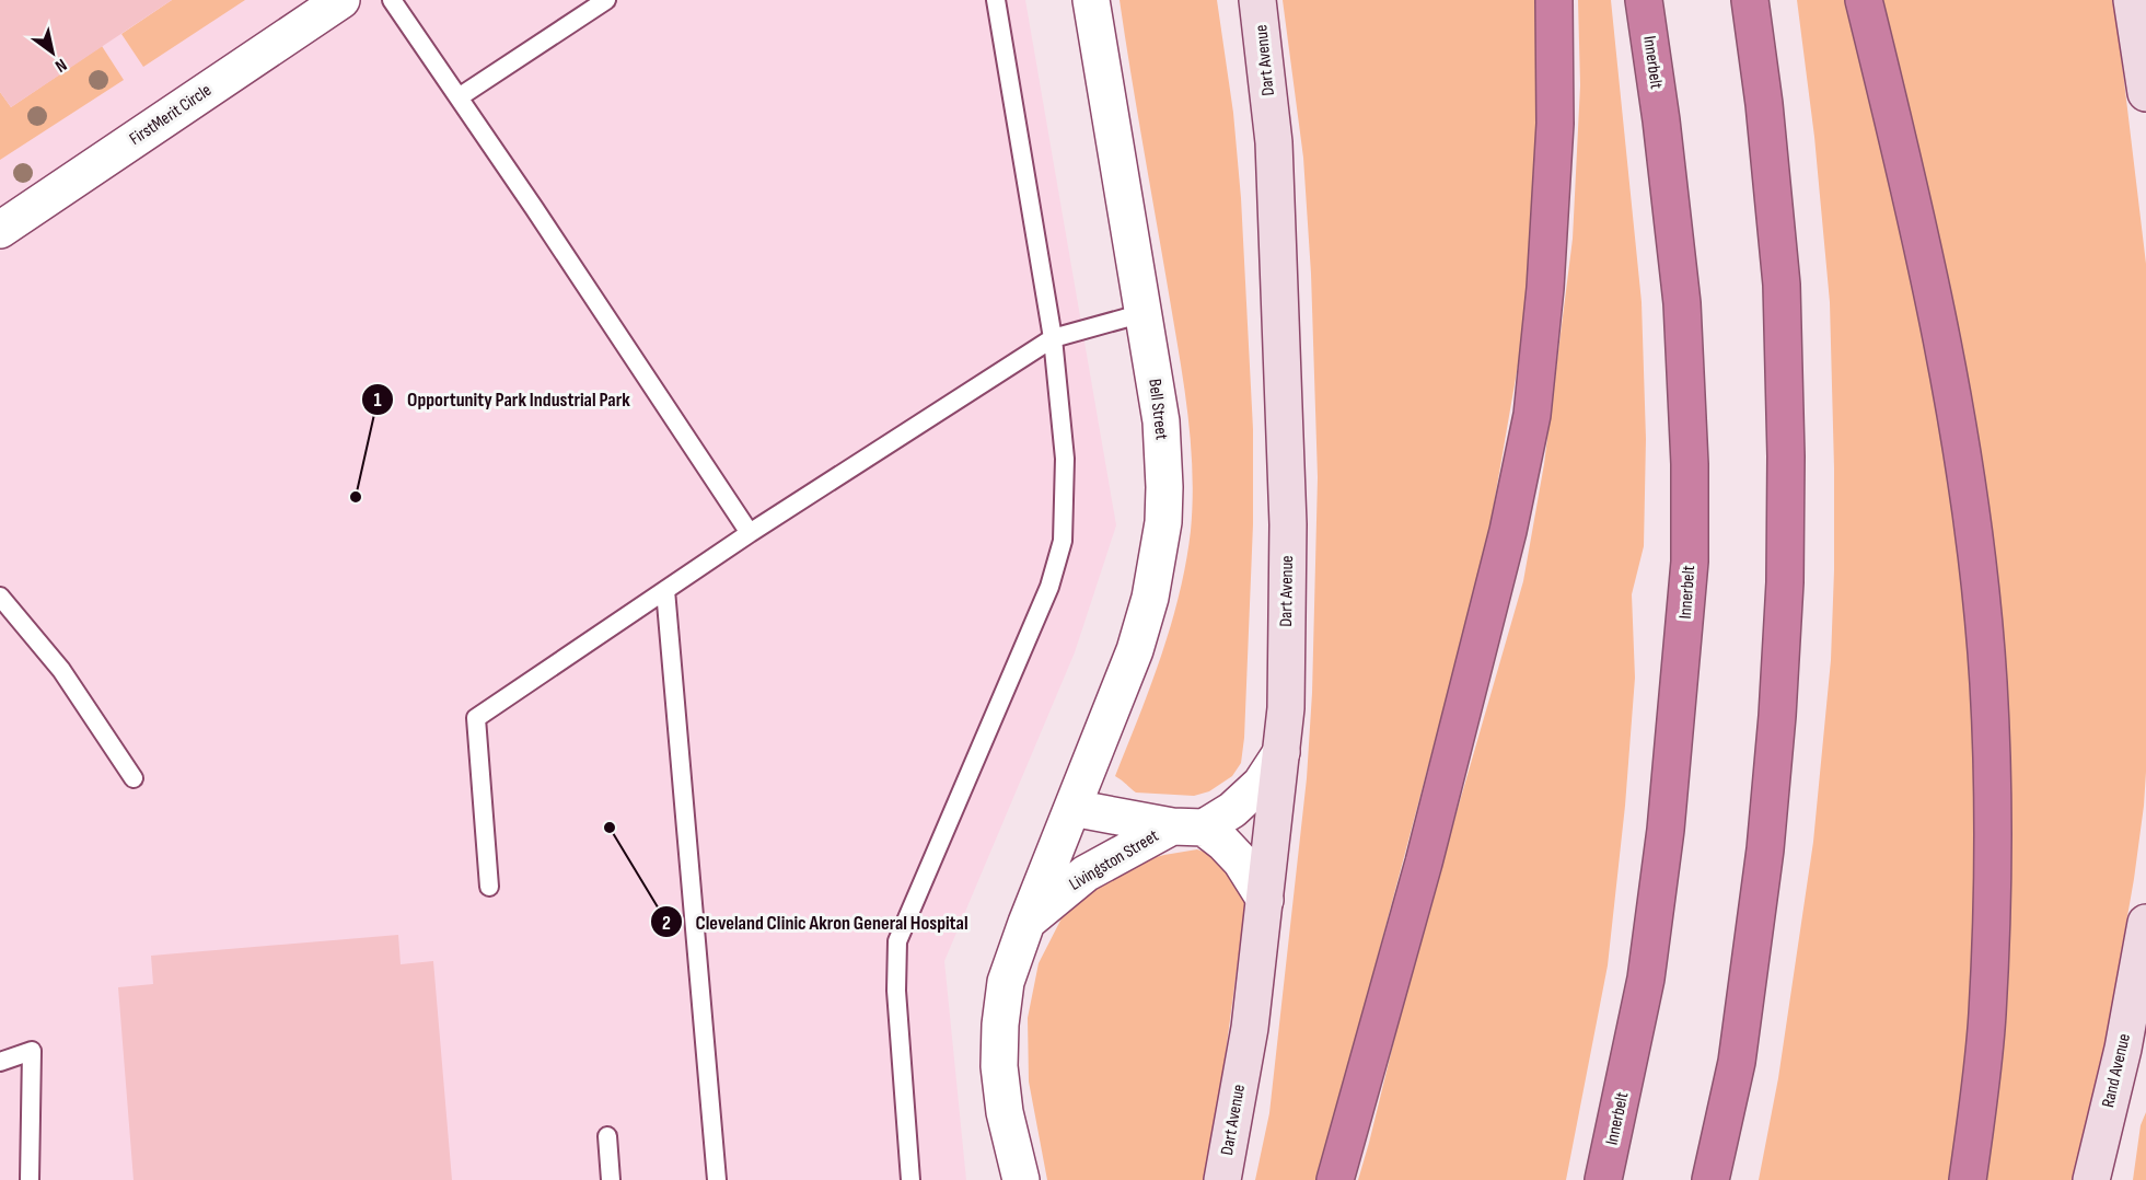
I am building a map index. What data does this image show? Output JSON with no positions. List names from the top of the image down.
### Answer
{
  "streets": {
    "highway": ["Innerbelt"],
    "main road": ["Dart Avenue", "Rand Avenue"],
    "street": ["FirstMerit Circle", "Bell Street", "Livingston Street"]
  },
  "crossings": [
    ["Dart Avenue", "Livingston Street"],
    ["Bell Street", "Livingston Street"]
  ],
  "places": ["Opportunity Park Industrial Park", "Cleveland Clinic Akron General Hospital"],
  "north": "bottom right"
}
